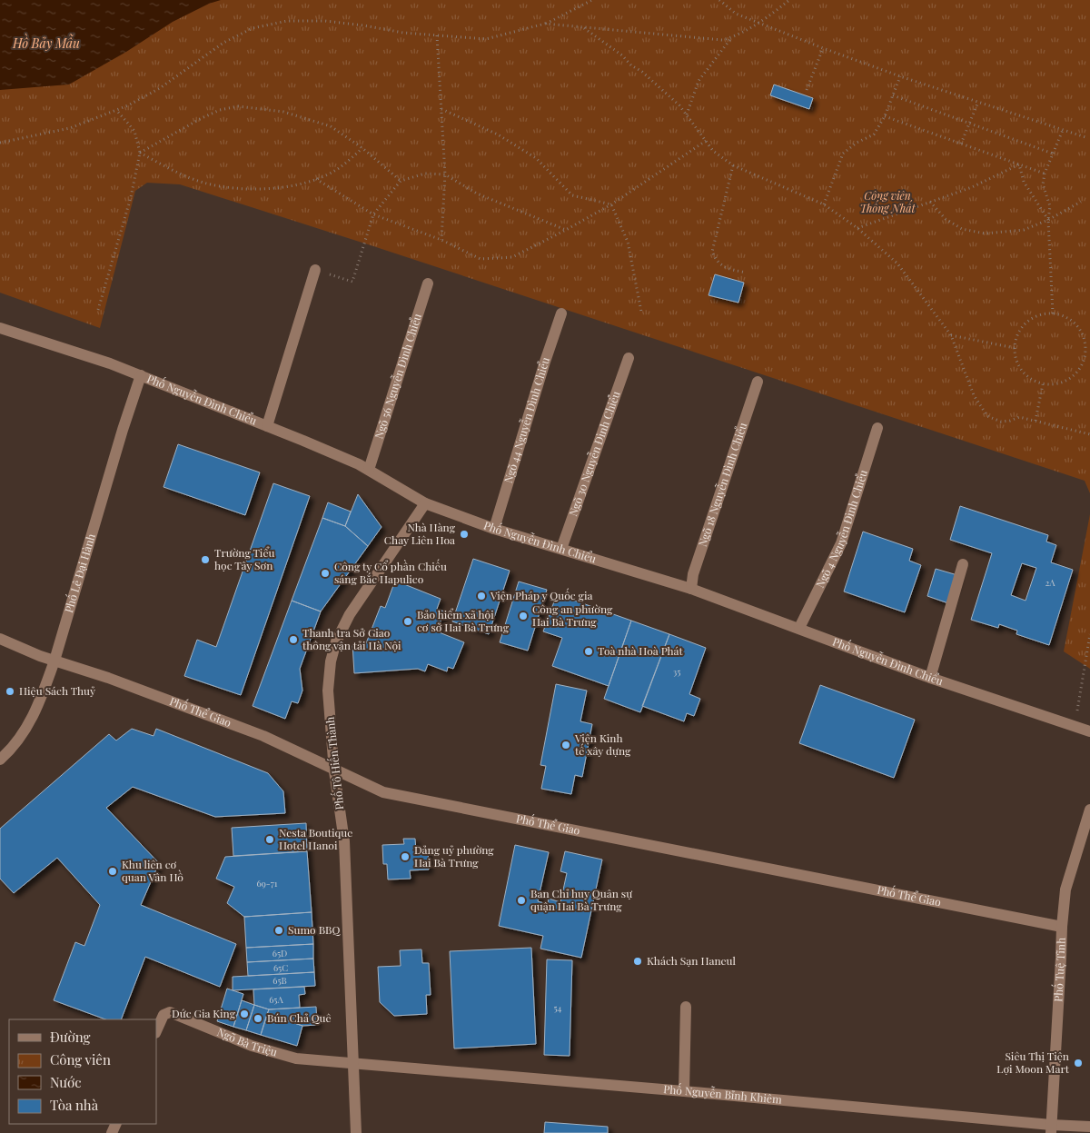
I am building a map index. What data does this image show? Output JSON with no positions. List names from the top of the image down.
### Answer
{
  "streets": {
    "street": [
      "Ngõ 56 Nguyễn Đình Chiểu",
      "Phố Nguyễn Đình Chiểu",
      "Ngõ 44 Nguyễn Đình Chiểu",
      "Ngõ 30 Nguyễn Đình Chiểu",
      "Ngõ 18 Nguyễn Đình Chiểu",
      "Ngõ 4 Nguyễn Đình Chiểu",
      "Phố Lê Đại Hành",
      "Phố Thể Giao",
      "Phố Tô Hiến Thành",
      "Phố Tuệ Tĩnh",
      "Ngõ Bà Triệu",
      "Phố Nguyễn Bỉnh Khiêm"
    ]
  },
  "crossings": [
    ["Ngõ 56 Nguyễn Đình Chiểu", "Phố Nguyễn Đình Chiểu"],
    ["Phố Nguyễn Đình Chiểu", "Ngõ 44 Nguyễn Đình Chiểu"],
    ["Phố Nguyễn Đình Chiểu", "Ngõ 30 Nguyễn Đình Chiểu"],
    ["Phố Nguyễn Đình Chiểu", "Ngõ 18 Nguyễn Đình Chiểu"],
    ["Phố Nguyễn Đình Chiểu", "Ngõ 4 Nguyễn Đình Chiểu"],
    ["Phố Nguyễn Đình Chiểu", "Phố Lê Đại Hành"],
    ["Phố Nguyễn Đình Chiểu", "Phố Tô Hiến Thành"],
    ["Phố Lê Đại Hành", "Phố Thể Giao"],
    ["Phố Thể Giao", "Phố Tô Hiến Thành"],
    ["Phố Thể Giao", "Phố Tuệ Tĩnh"],
    ["Phố Tô Hiến Thành", "Ngõ Bà Triệu"],
    ["Phố Tô Hiến Thành", "Phố Nguyễn Bỉnh Khiêm"],
    ["Phố Tuệ Tĩnh", "Phố Nguyễn Bỉnh Khiêm"],
    ["Ngõ Bà Triệu", "Phố Nguyễn Bỉnh Khiêm"]
  ],
  "water": ["Hồ Bảy Mẫu"],
  "parks": ["Công viên Thống Nhất"],
  "places": [
    "Nhà Hàng Chay Liên Hoa",
    "Trường Tiểu học Tây Sơn",
    "Công ty Cổ phần Chiếu sáng Bắc Hapulico",
    "Viện Pháp y Quốc gia",
    "Công an phường Hai Bà Trưng",
    "Bảo hiểm xã hội cơ sở Hai Bà Trưng",
    "Thanh tra Sở Giao thông vận tải Hà Nội",
    "Toà nhà Hoà Phát",
    "Hiệu Sách Thuỷ",
    "Viện Kinh tế xây dựng",
    "Nesta Boutique Hotel Hanoi",
    "Đảng uỷ phường Hai Bà Trưng",
    "Khu liên cơ quan Vân Hồ",
    "Ban Chỉ huy Quân sự quận Hai Bà Trưng",
    "Sumo BBQ",
    "Khách Sạn Haneul",
    "Đức Gia King",
    "Bún Chả Quê",
    "Siêu Thị Tiện Lợi Moon Mart"
  ],
  "house_numbers": [
    "2A",
    "35",
    "69-71",
    "65D",
    "65C",
    "65B",
    "65A",
    "54"
  ],
  "legend": [
    "Đường",
    "Công viên",
    "Nước",
    "Tòa nhà"
  ]
}
